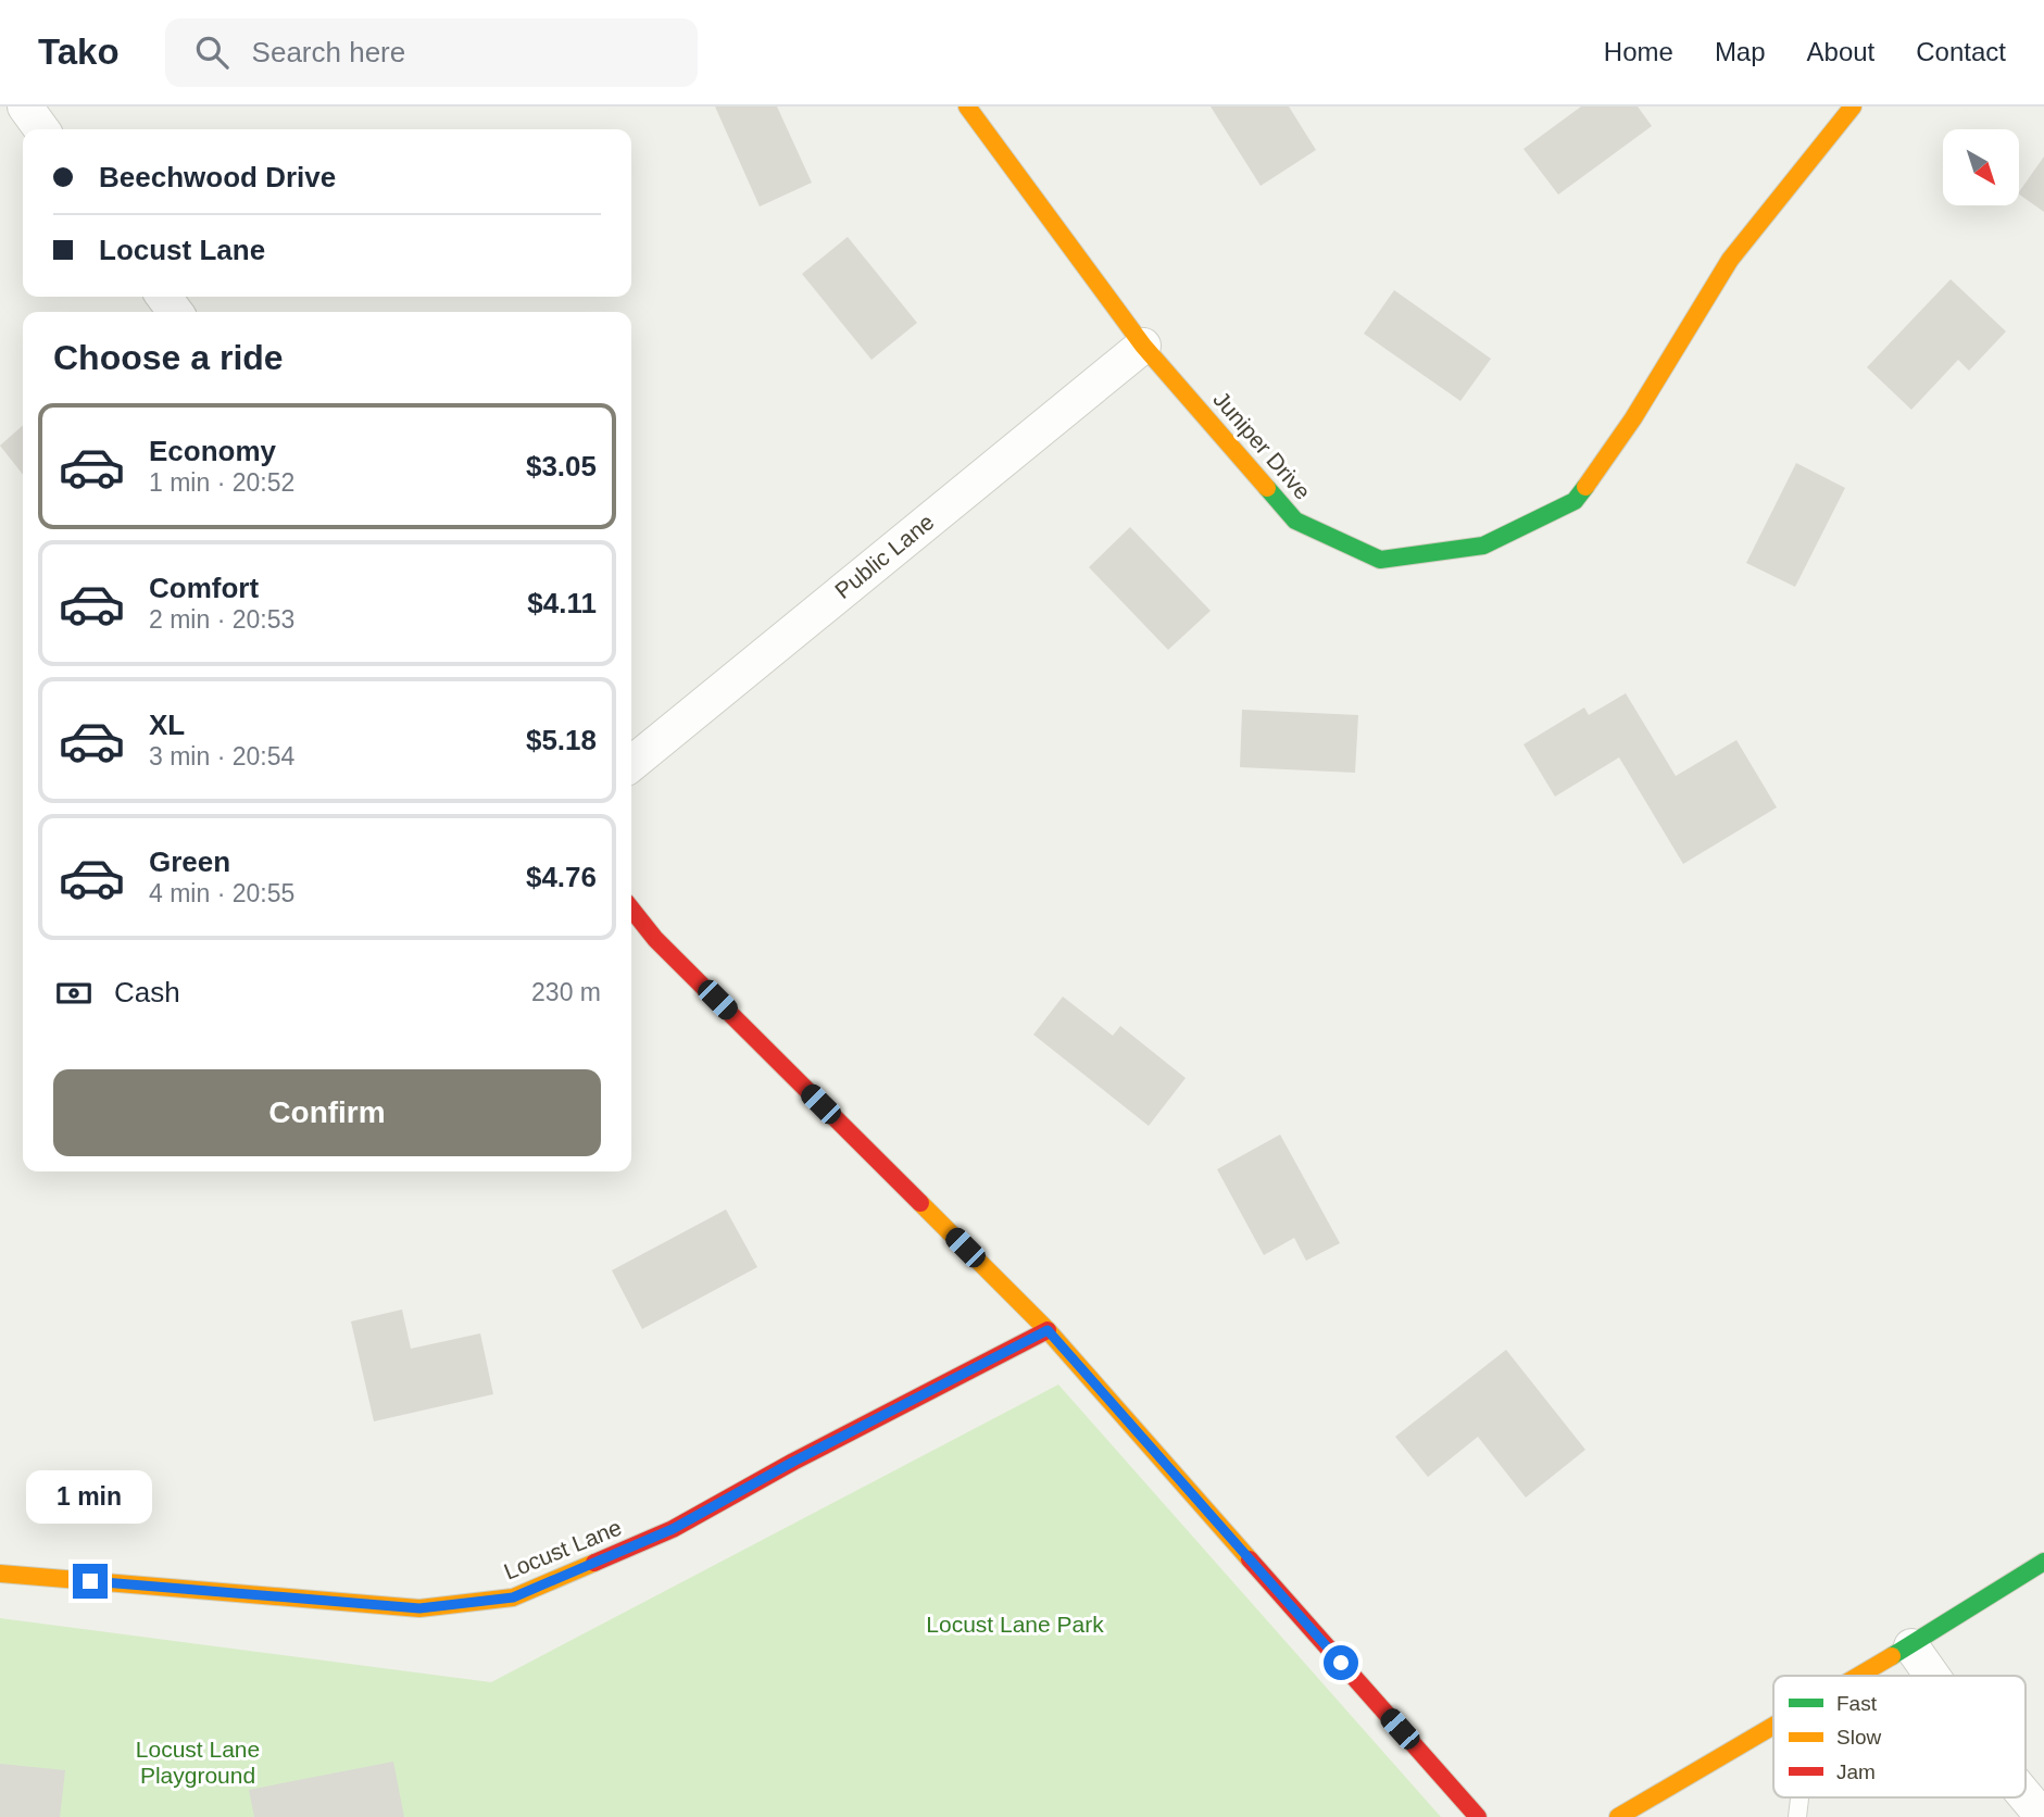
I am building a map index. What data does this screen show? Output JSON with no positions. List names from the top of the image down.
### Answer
{
  "streets": {
    "street": ["Juniper Drive", "Public Lane", "Locust Lane"]
  },
  "crossings": [
    ["Juniper Drive", "Public Lane"]
  ],
  "parks": ["Locust Lane Park", "Locust Lane Playground"],
  "legend": ["Fast", "Slow", "Jam"],
  "north": "bottom right",
  "page": {
    "header": "Tako",
    "search": "Search here",
    "nav": [
      "Home",
      "Map",
      "About",
      "Contact"
    ],
    "banner": ["Beechwood Drive", "Locust Lane"],
    "heading": "Choose a ride",
    "list": [
      {
        "name": "Economy",
        "note": "1 min · 20:52",
        "value": "$3.05"
      },
      {
        "name": "Comfort",
        "note": "2 min · 20:53",
        "value": "$4.11"
      },
      {
        "name": "XL",
        "note": "3 min · 20:54",
        "value": "$5.18"
      },
      {
        "name": "Green",
        "note": "4 min · 20:55",
        "value": "$4.76"
      }
    ],
    "pay": ["Cash", "230 m"],
    "buttons": "Confirm",
    "bubble": "1 min"
  }
}
